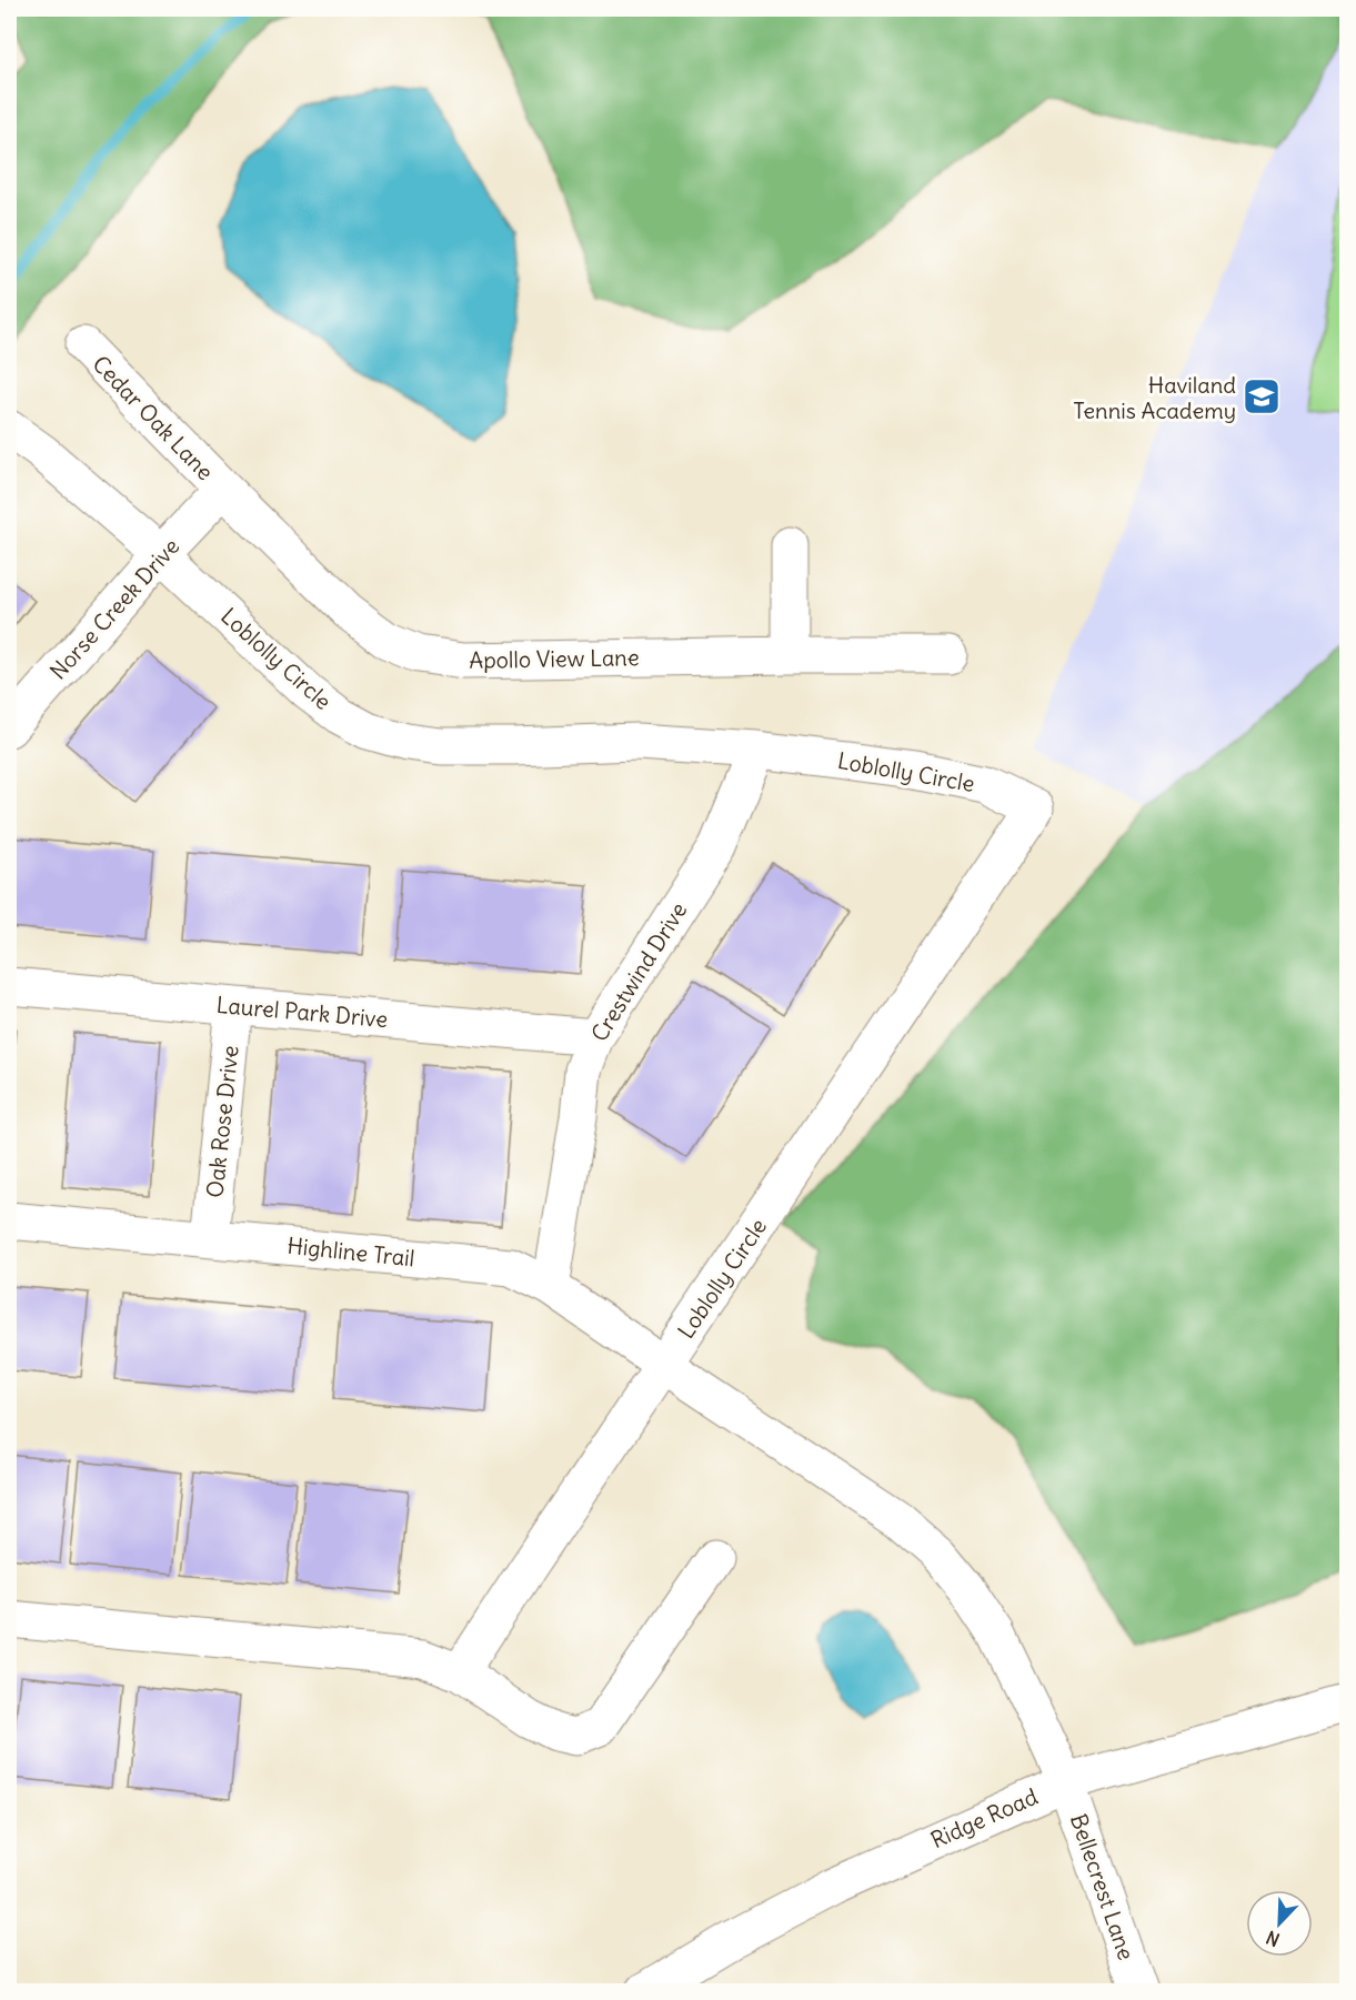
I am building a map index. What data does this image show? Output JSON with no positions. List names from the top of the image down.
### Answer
{
  "streets": {
    "street": [
      "Cedar Oak Lane",
      "Norse Creek Drive",
      "Loblolly Circle",
      "Apollo View Lane",
      "Crestwind Drive",
      "Laurel Park Drive",
      "Oak Rose Drive",
      "Highline Trail",
      "Ridge Road",
      "Bellecrest Lane"
    ]
  },
  "crossings": [
    ["Cedar Oak Lane", "Norse Creek Drive"],
    ["Cedar Oak Lane", "Apollo View Lane"],
    ["Norse Creek Drive", "Loblolly Circle"],
    ["Norse Creek Drive", "Apollo View Lane"],
    ["Loblolly Circle", "Crestwind Drive"],
    ["Loblolly Circle", "Highline Trail"],
    ["Loblolly Circle", "Bellecrest Lane"],
    ["Crestwind Drive", "Laurel Park Drive"],
    ["Crestwind Drive", "Highline Trail"],
    ["Laurel Park Drive", "Oak Rose Drive"],
    ["Oak Rose Drive", "Highline Trail"],
    ["Highline Trail", "Bellecrest Lane"],
    ["Ridge Road", "Bellecrest Lane"]
  ],
  "places": {
    "school or university": ["Haviland Tennis Academy"]
  },
  "north": "bottom left"
}
